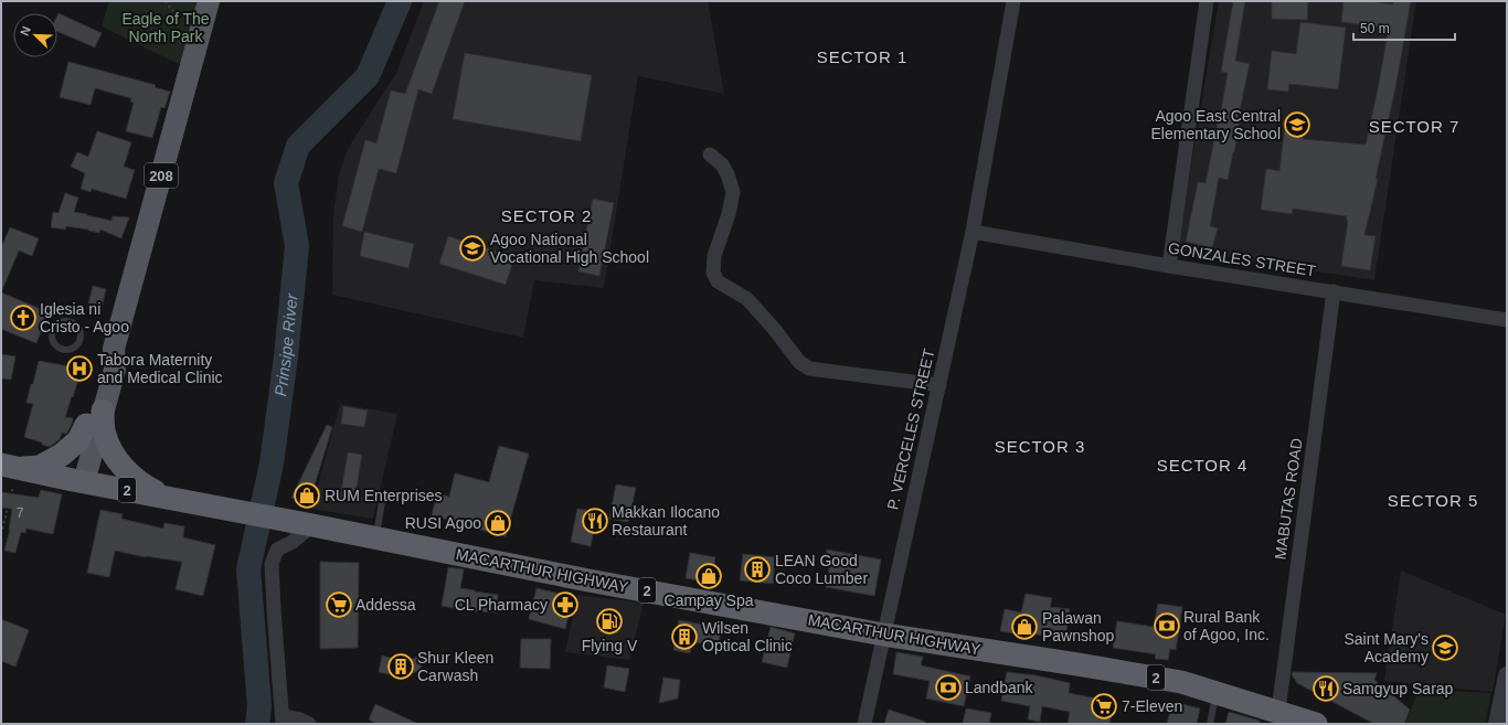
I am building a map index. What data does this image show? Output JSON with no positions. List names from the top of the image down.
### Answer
{
  "streets": {
    "highway": ["2", "MACARTHUR HIGHWAY"],
    "main road": ["208"],
    "street": ["GONZALES STREET", "P. VERCELES STREET", "MABUTAS ROAD"]
  },
  "crossings": [
    ["208", "MACARTHUR HIGHWAY"],
    ["GONZALES STREET", "P. VERCELES STREET"],
    ["GONZALES STREET", "MABUTAS ROAD"],
    ["P. VERCELES STREET", "MACARTHUR HIGHWAY"],
    ["MABUTAS ROAD", "MACARTHUR HIGHWAY"]
  ],
  "districts": [
    "SECTOR 1",
    "SECTOR 7",
    "SECTOR 2",
    "SECTOR 3",
    "SECTOR 4",
    "SECTOR 5"
  ],
  "water": ["Prinsipe River"],
  "parks": ["Eagle of The North Park"],
  "places": {
    "school or university": ["Agoo East Central Elementary School", "Agoo National Vocational High School", "Saint Mary's Academy"],
    "church": ["Iglesia ni Cristo - Agoo"],
    "hospital": ["Tabora Maternity and Medical Clinic"],
    "shop": [
      "RUM Enterprises",
      "RUSI Agoo",
      "Campay Spa",
      "Palawan Pawnshop"
    ],
    "restaurant": ["Makkan Ilocano Restaurant", "Samgyup Sarap"],
    "building": ["LEAN Good Coco Lumber", "Wilsen Optical Clinic", "Shur Kleen Carwash"],
    "supermarket": ["Addessa", "7-Eleven"],
    "pharmacy": ["CL Pharmacy"],
    "fuel station": ["Flying V"],
    "bank": ["Rural Bank of Agoo, Inc.", "Landbank"]
  },
  "house_numbers": ["7"],
  "scale_bar": "50 m",
  "north": "top left"
}
